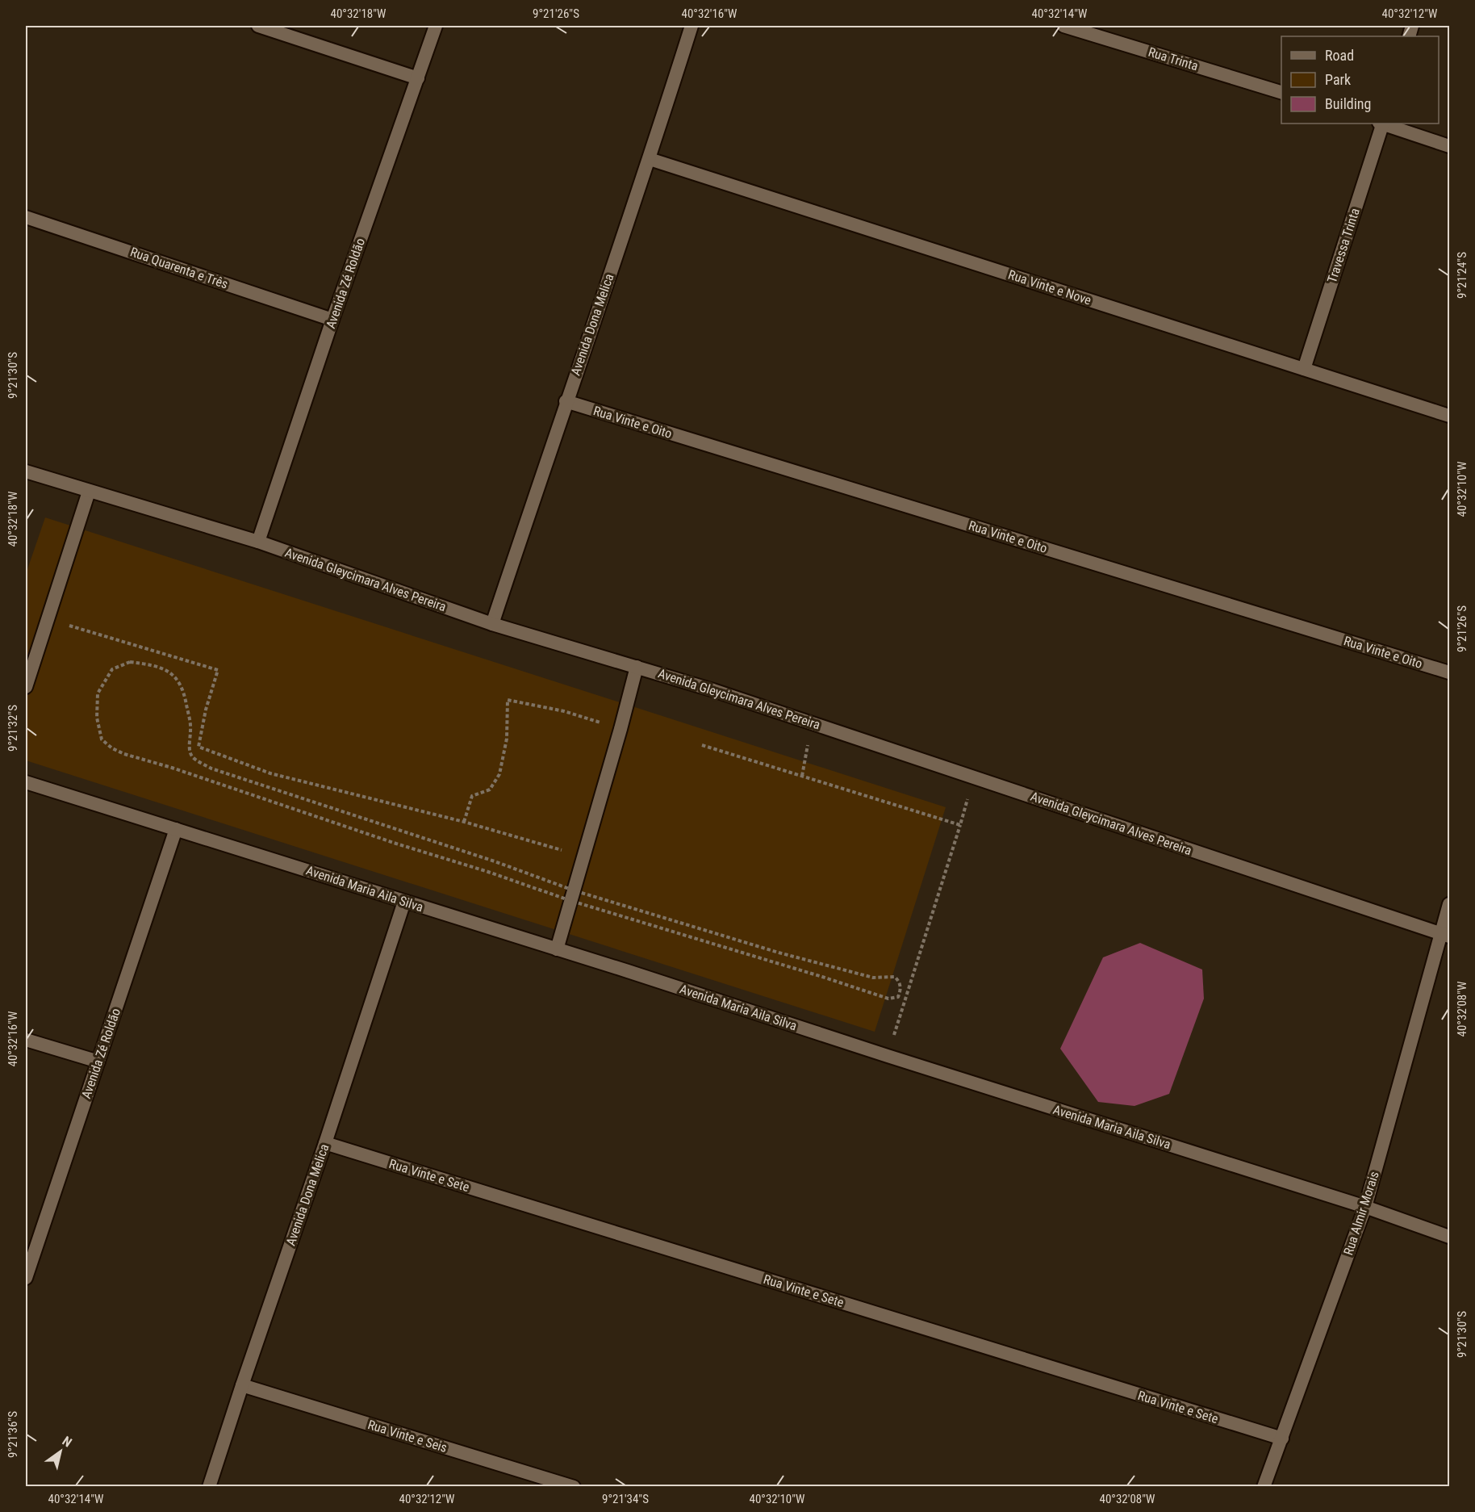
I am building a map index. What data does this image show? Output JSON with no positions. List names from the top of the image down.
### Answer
{
  "streets": {
    "street": [
      "Rua Trinta",
      "Travessa Trinta",
      "Rua Quarenta e Três",
      "Avenida Zé Roldão",
      "Rua Vinte e Nove",
      "Avenida Dona Melica",
      "Rua Vinte e Oito",
      "Avenida Gleycimara Alves Pereira",
      "Avenida Maria Aila Silva",
      "Rua Vinte e Sete",
      "Rua Almir Morais",
      "Rua Vinte e Seis"
    ]
  },
  "crossings": [
    ["Travessa Trinta", "Rua Vinte e Nove"],
    ["Rua Quarenta e Três", "Avenida Zé Roldão"],
    ["Avenida Zé Roldão", "Avenida Gleycimara Alves Pereira"],
    ["Avenida Zé Roldão", "Avenida Maria Aila Silva"],
    ["Rua Vinte e Nove", "Avenida Dona Melica"],
    ["Avenida Dona Melica", "Rua Vinte e Oito"],
    ["Avenida Dona Melica", "Avenida Gleycimara Alves Pereira"],
    ["Avenida Dona Melica", "Avenida Maria Aila Silva"],
    ["Avenida Dona Melica", "Rua Vinte e Sete"],
    ["Avenida Dona Melica", "Rua Vinte e Seis"],
    ["Avenida Gleycimara Alves Pereira", "Rua Almir Morais"],
    ["Avenida Maria Aila Silva", "Rua Almir Morais"],
    ["Rua Vinte e Sete", "Rua Almir Morais"]
  ],
  "legend": ["Road", "Park", "Building"],
  "north": "top right",
  "coordinates": [
    "40°32'18\"W",
    "9°21'26\"S",
    "40°32'16\"W",
    "40°32'14\"W",
    "40°32'12\"W",
    "9°21'24\"S",
    "9°21'30\"S",
    "40°32'10\"W",
    "9°21'32\"S",
    "40°32'08\"W",
    "9°21'36\"S",
    "9°21'34\"S"
  ]
}
